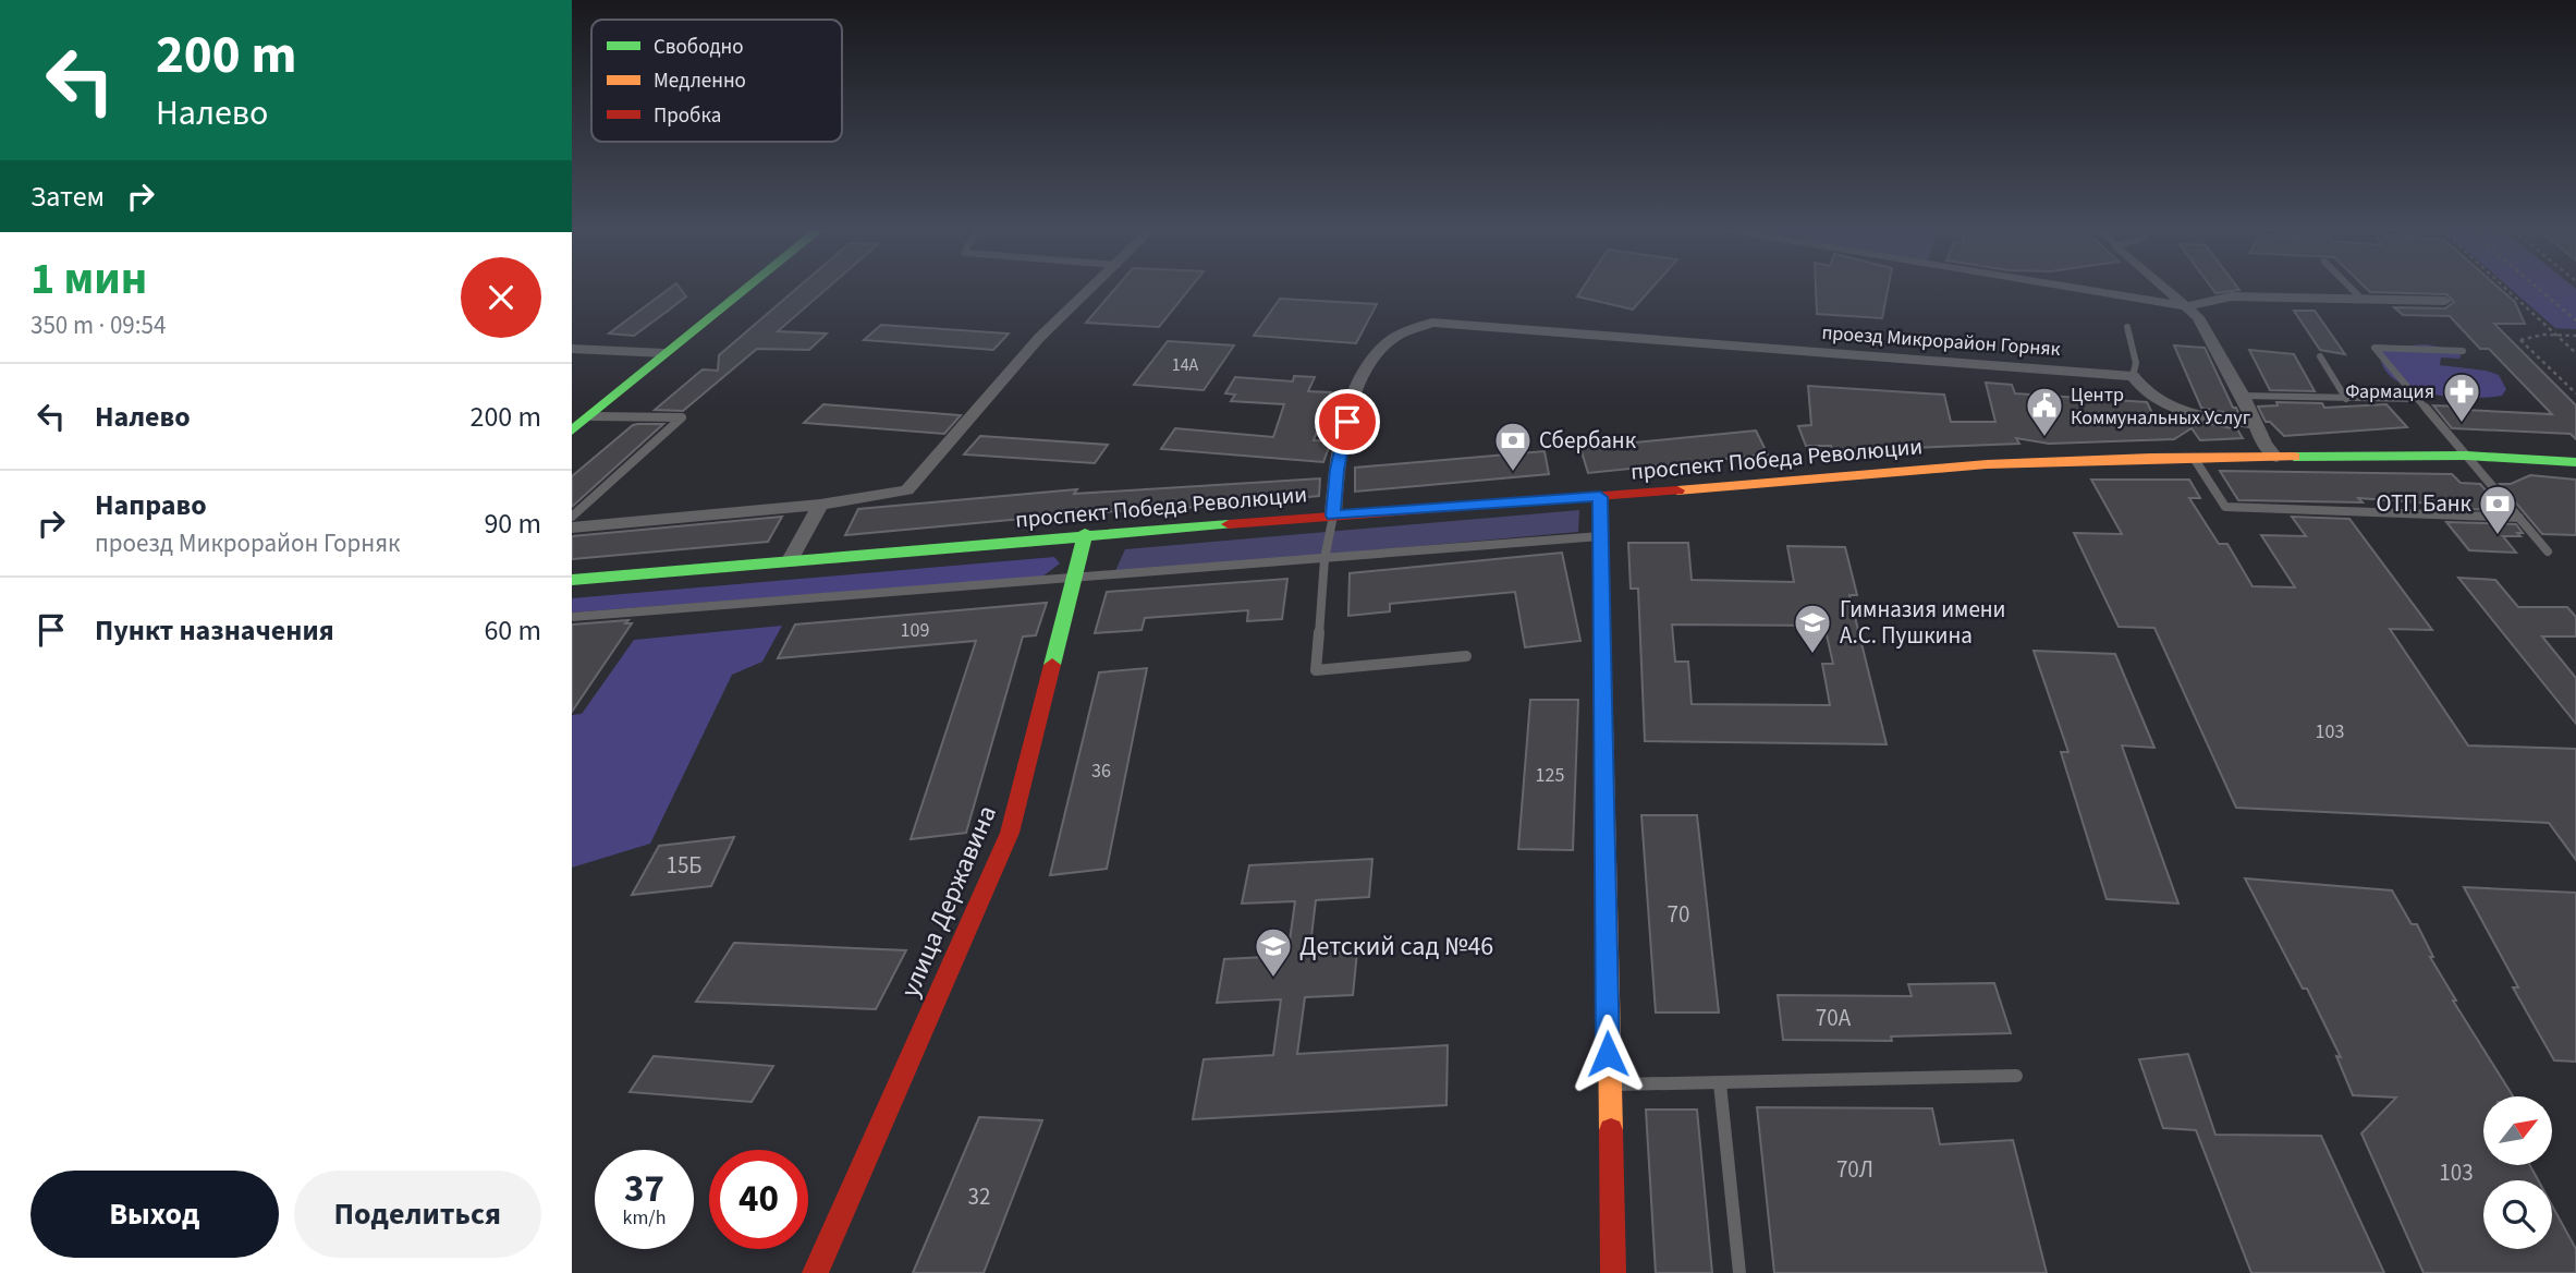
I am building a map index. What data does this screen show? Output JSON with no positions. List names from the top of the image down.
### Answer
{
  "streets": {
    "main road": ["проспект Победа Революции", "улица Державина"],
    "street": ["проезд Микрорайон Горняк"]
  },
  "crossings": [
    ["проезд Микрорайон Горняк", "проспект Победа Революции"],
    ["проспект Победа Революции", "улица Державина"]
  ],
  "places": {
    "pharmacy": ["Фармация"],
    "public building": ["Центр Коммунальных Услуг"],
    "bank": ["Сбербанк", "ОТП Банк"],
    "school or university": ["Гимназия имени А.С. Пушкина", "Детский сад №46"]
  },
  "house_numbers": [
    "14А",
    "109",
    "103",
    "36",
    "125",
    "15Б",
    "70",
    "70А",
    "70Л",
    "103",
    "32"
  ],
  "legend": ["Свободно", "Медленно", "Пробка"],
  "north": "top right",
  "page": {
    "turn": ["200 m", "Налево"],
    "then": "Затем",
    "heading": ["1 мин", "350 m · 09:54"],
    "list": [
      {
        "name": "Налево",
        "value": "200 m"
      },
      {
        "name": "Направо",
        "note": "проезд Микрорайон Горняк",
        "value": "90 m"
      },
      {
        "name": "Пункт назначения",
        "value": "60 m"
      }
    ],
    "speed": "37 km/h",
    "limit": "40",
    "buttons": ["Выход", "Поделиться"]
  }
}
